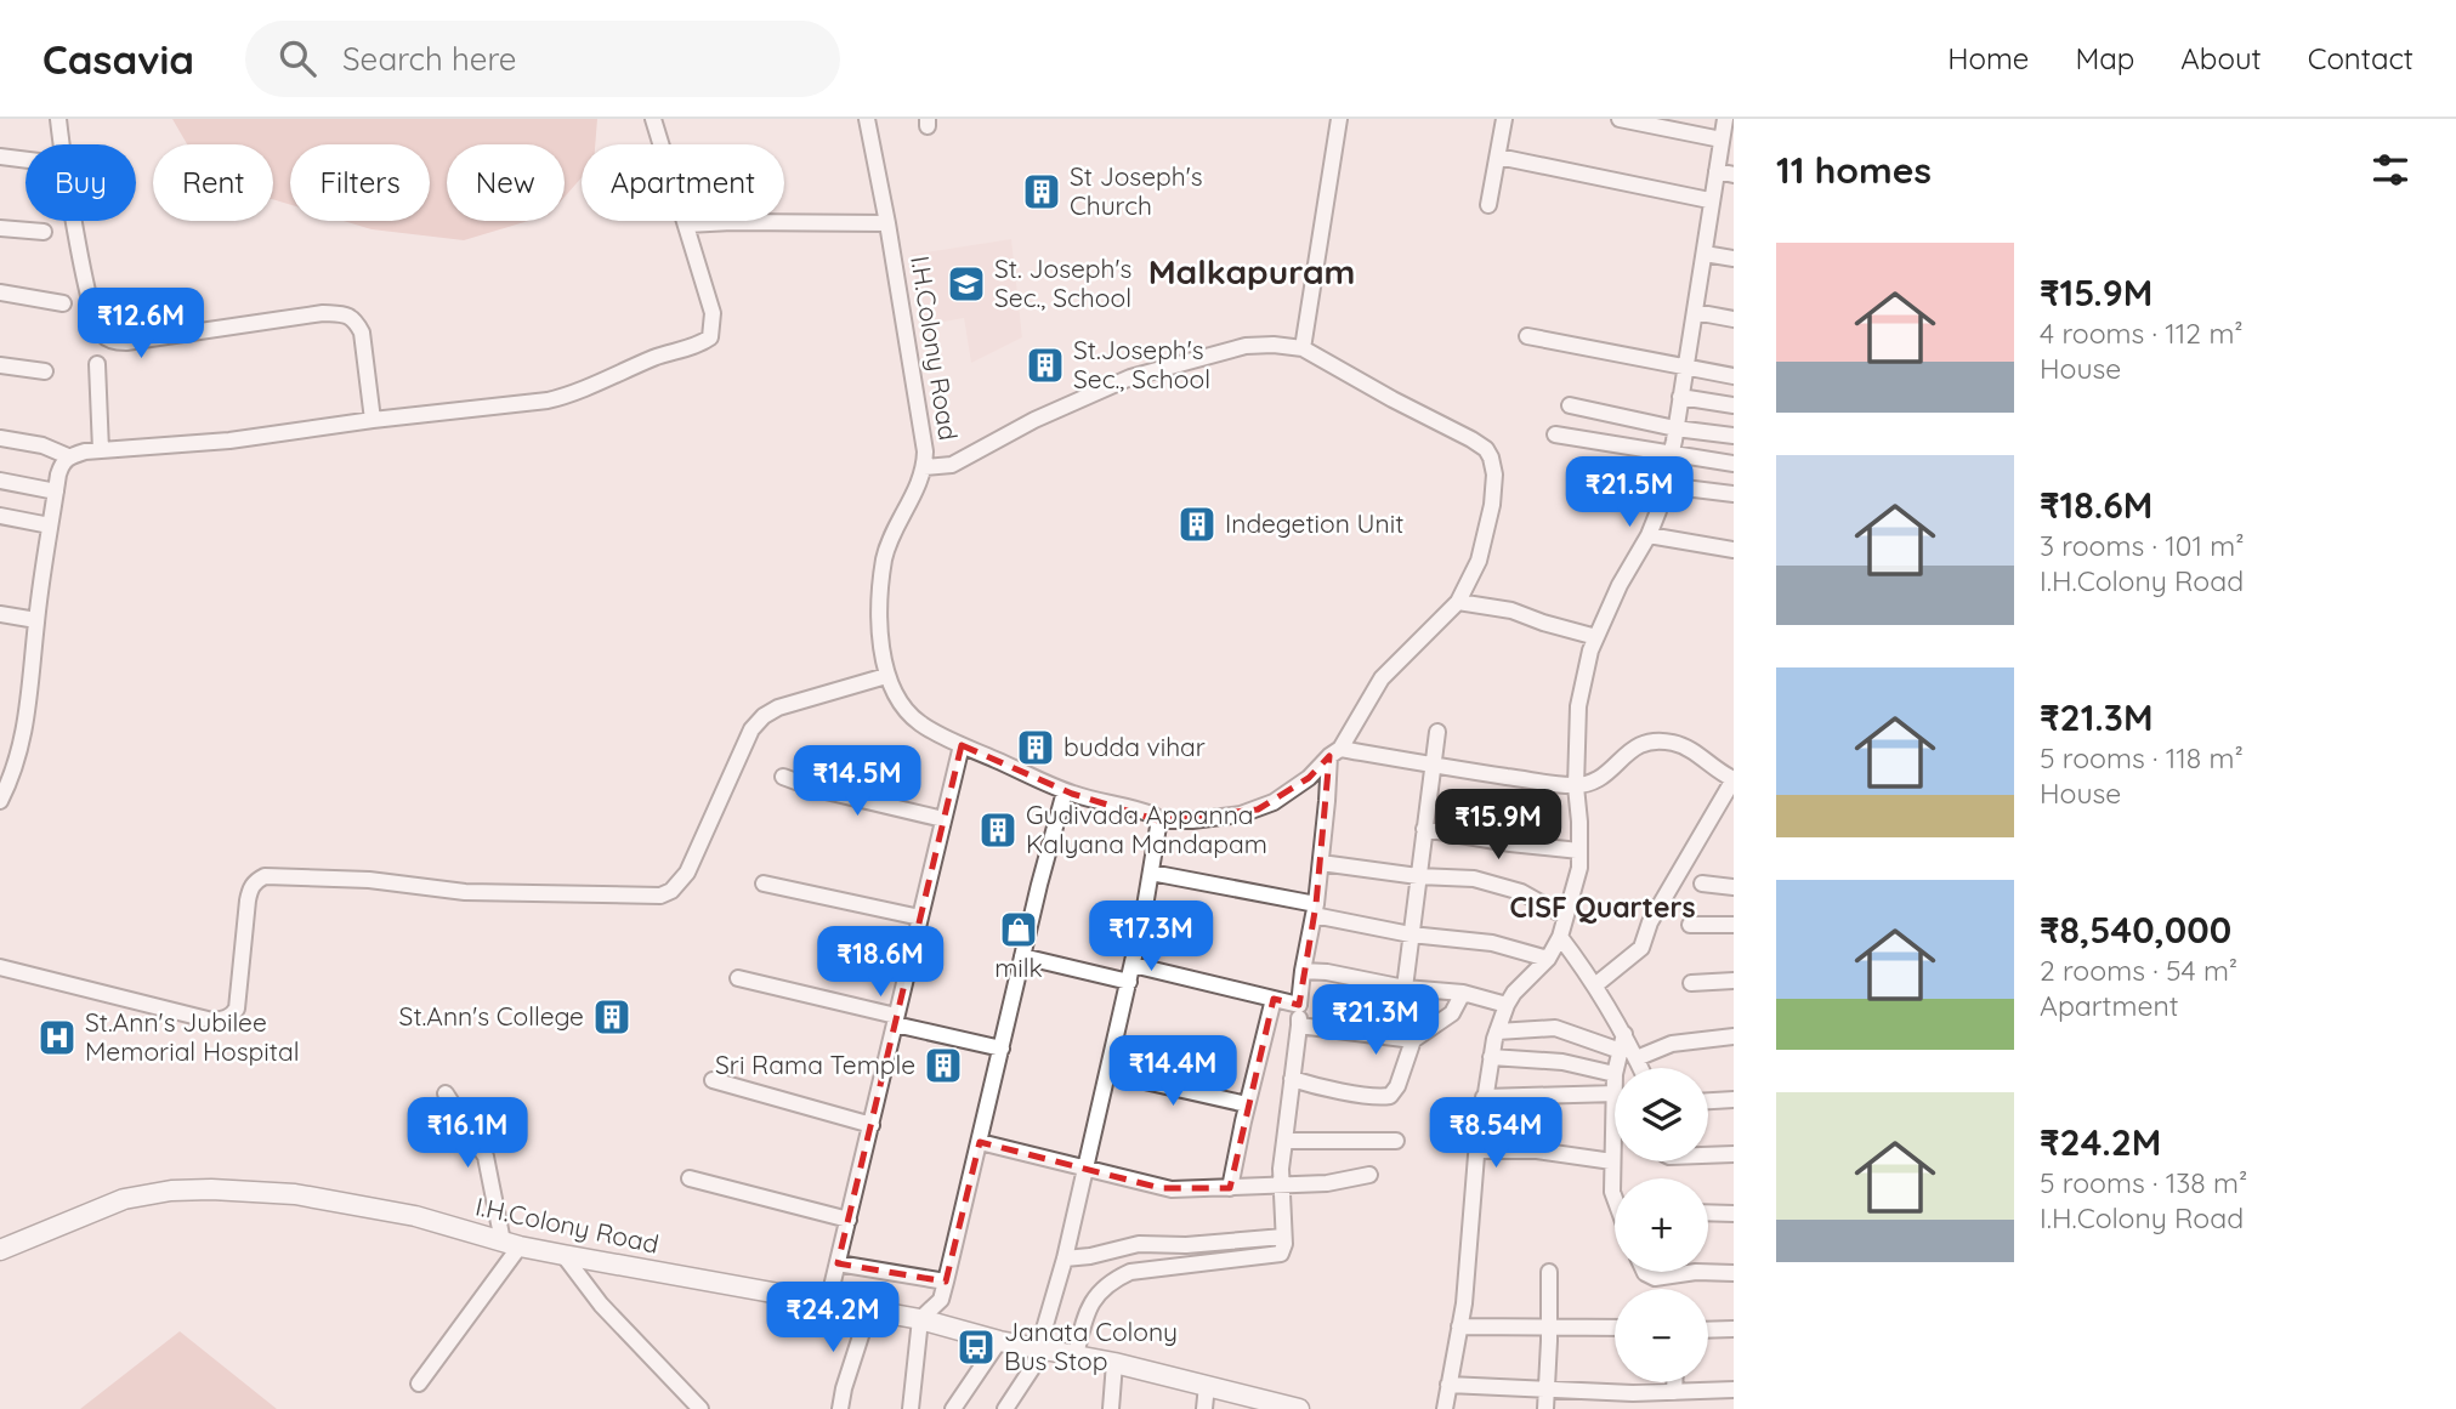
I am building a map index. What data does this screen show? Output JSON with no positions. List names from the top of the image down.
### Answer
{
  "streets": {
    "street": ["I.H.Colony Road"]
  },
  "districts": ["Malkapuram", "CISF Quarters"],
  "places": {
    "building": [
      "St Joseph's Church",
      "St.Joseph's Sec., School",
      "Indegetion Unit",
      "budda vihar",
      "Gudivada Appanna Kalyana Mandapam",
      "St.Ann's College",
      "Sri Rama Temple"
    ],
    "school or university": ["St. Joseph's Sec., School"],
    "shop": ["milk"],
    "hospital": ["St.Ann's Jubilee Memorial Hospital"],
    "bus stop": ["Janata Colony Bus Stop"]
  },
  "page": {
    "header": "Casavia",
    "search": "Search here",
    "nav": [
      "Home",
      "Map",
      "About",
      "Contact"
    ],
    "heading": "11 homes",
    "chip": [
      "Buy",
      "Rent",
      "Filters",
      "New",
      "Apartment"
    ],
    "list": [
      {
        "name": "₹15.9M",
        "note": "4 rooms · 112 m² · House"
      },
      {
        "name": "₹18.6M",
        "note": "3 rooms · 101 m² · I.H.Colony Road"
      },
      {
        "name": "₹21.3M",
        "note": "5 rooms · 118 m² · House"
      },
      {
        "name": "₹8,540,000",
        "note": "2 rooms · 54 m² · Apartment"
      },
      {
        "name": "₹24.2M",
        "note": "5 rooms · 138 m² · I.H.Colony Road"
      }
    ],
    "price": [
      "₹12.6M",
      "₹21.5M",
      "₹14.5M",
      "₹15.9M",
      "₹17.3M",
      "₹18.6M",
      "₹21.3M",
      "₹14.4M",
      "₹16.1M",
      "₹8.54M",
      "₹24.2M"
    ],
    "map_buttons": ["+", "−"]
  }
}
